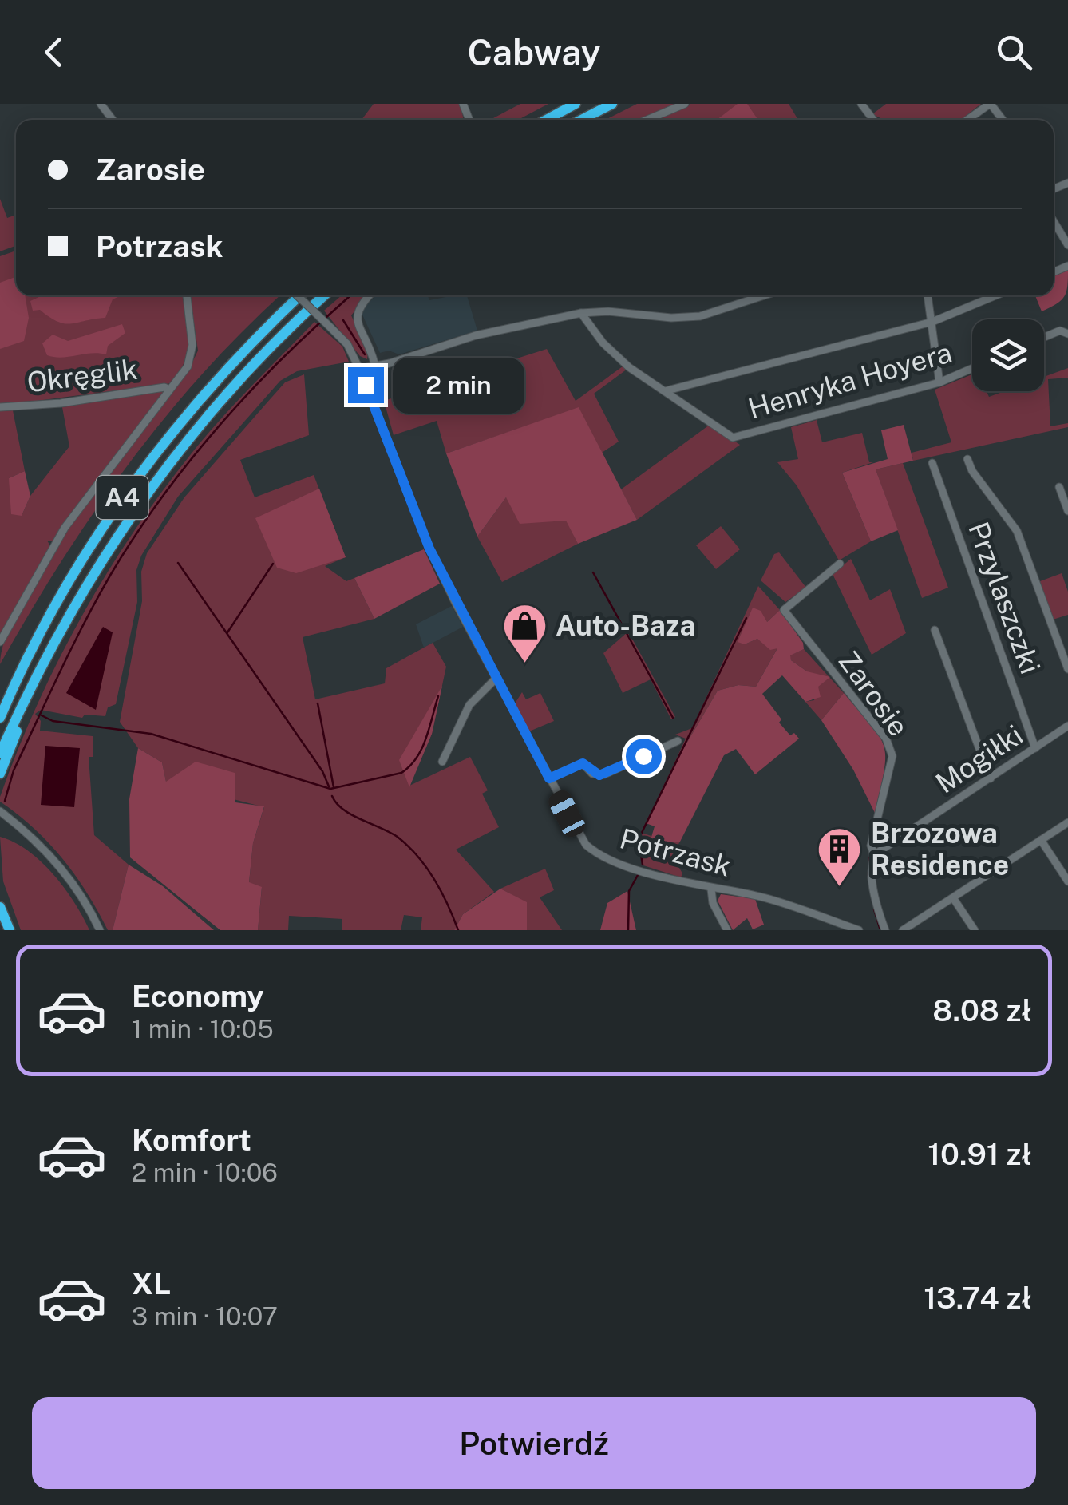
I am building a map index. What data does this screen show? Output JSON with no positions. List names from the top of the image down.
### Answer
{
  "streets": {
    "highway": ["A4"],
    "street": [
      "Okręglik",
      "Henryka Hoyera",
      "Przylaszczki",
      "Zarosie",
      "Mogiłki",
      "Potrzask"
    ]
  },
  "crossings": [
    ["Przylaszczki", "Mogiłki"],
    ["Zarosie", "Mogiłki"]
  ],
  "places": {
    "shop": ["Auto-Baza"],
    "building": ["Brzozowa Residence"]
  },
  "page": {
    "header": "Cabway",
    "banner": ["Zarosie", "Potrzask"],
    "bubble": "2 min",
    "list": [
      {
        "name": "Economy",
        "note": "1 min · 10:05",
        "value": "8.08 zł"
      },
      {
        "name": "Komfort",
        "note": "2 min · 10:06",
        "value": "10.91 zł"
      },
      {
        "name": "XL",
        "note": "3 min · 10:07",
        "value": "13.74 zł"
      }
    ],
    "buttons": "Potwierdź"
  }
}
